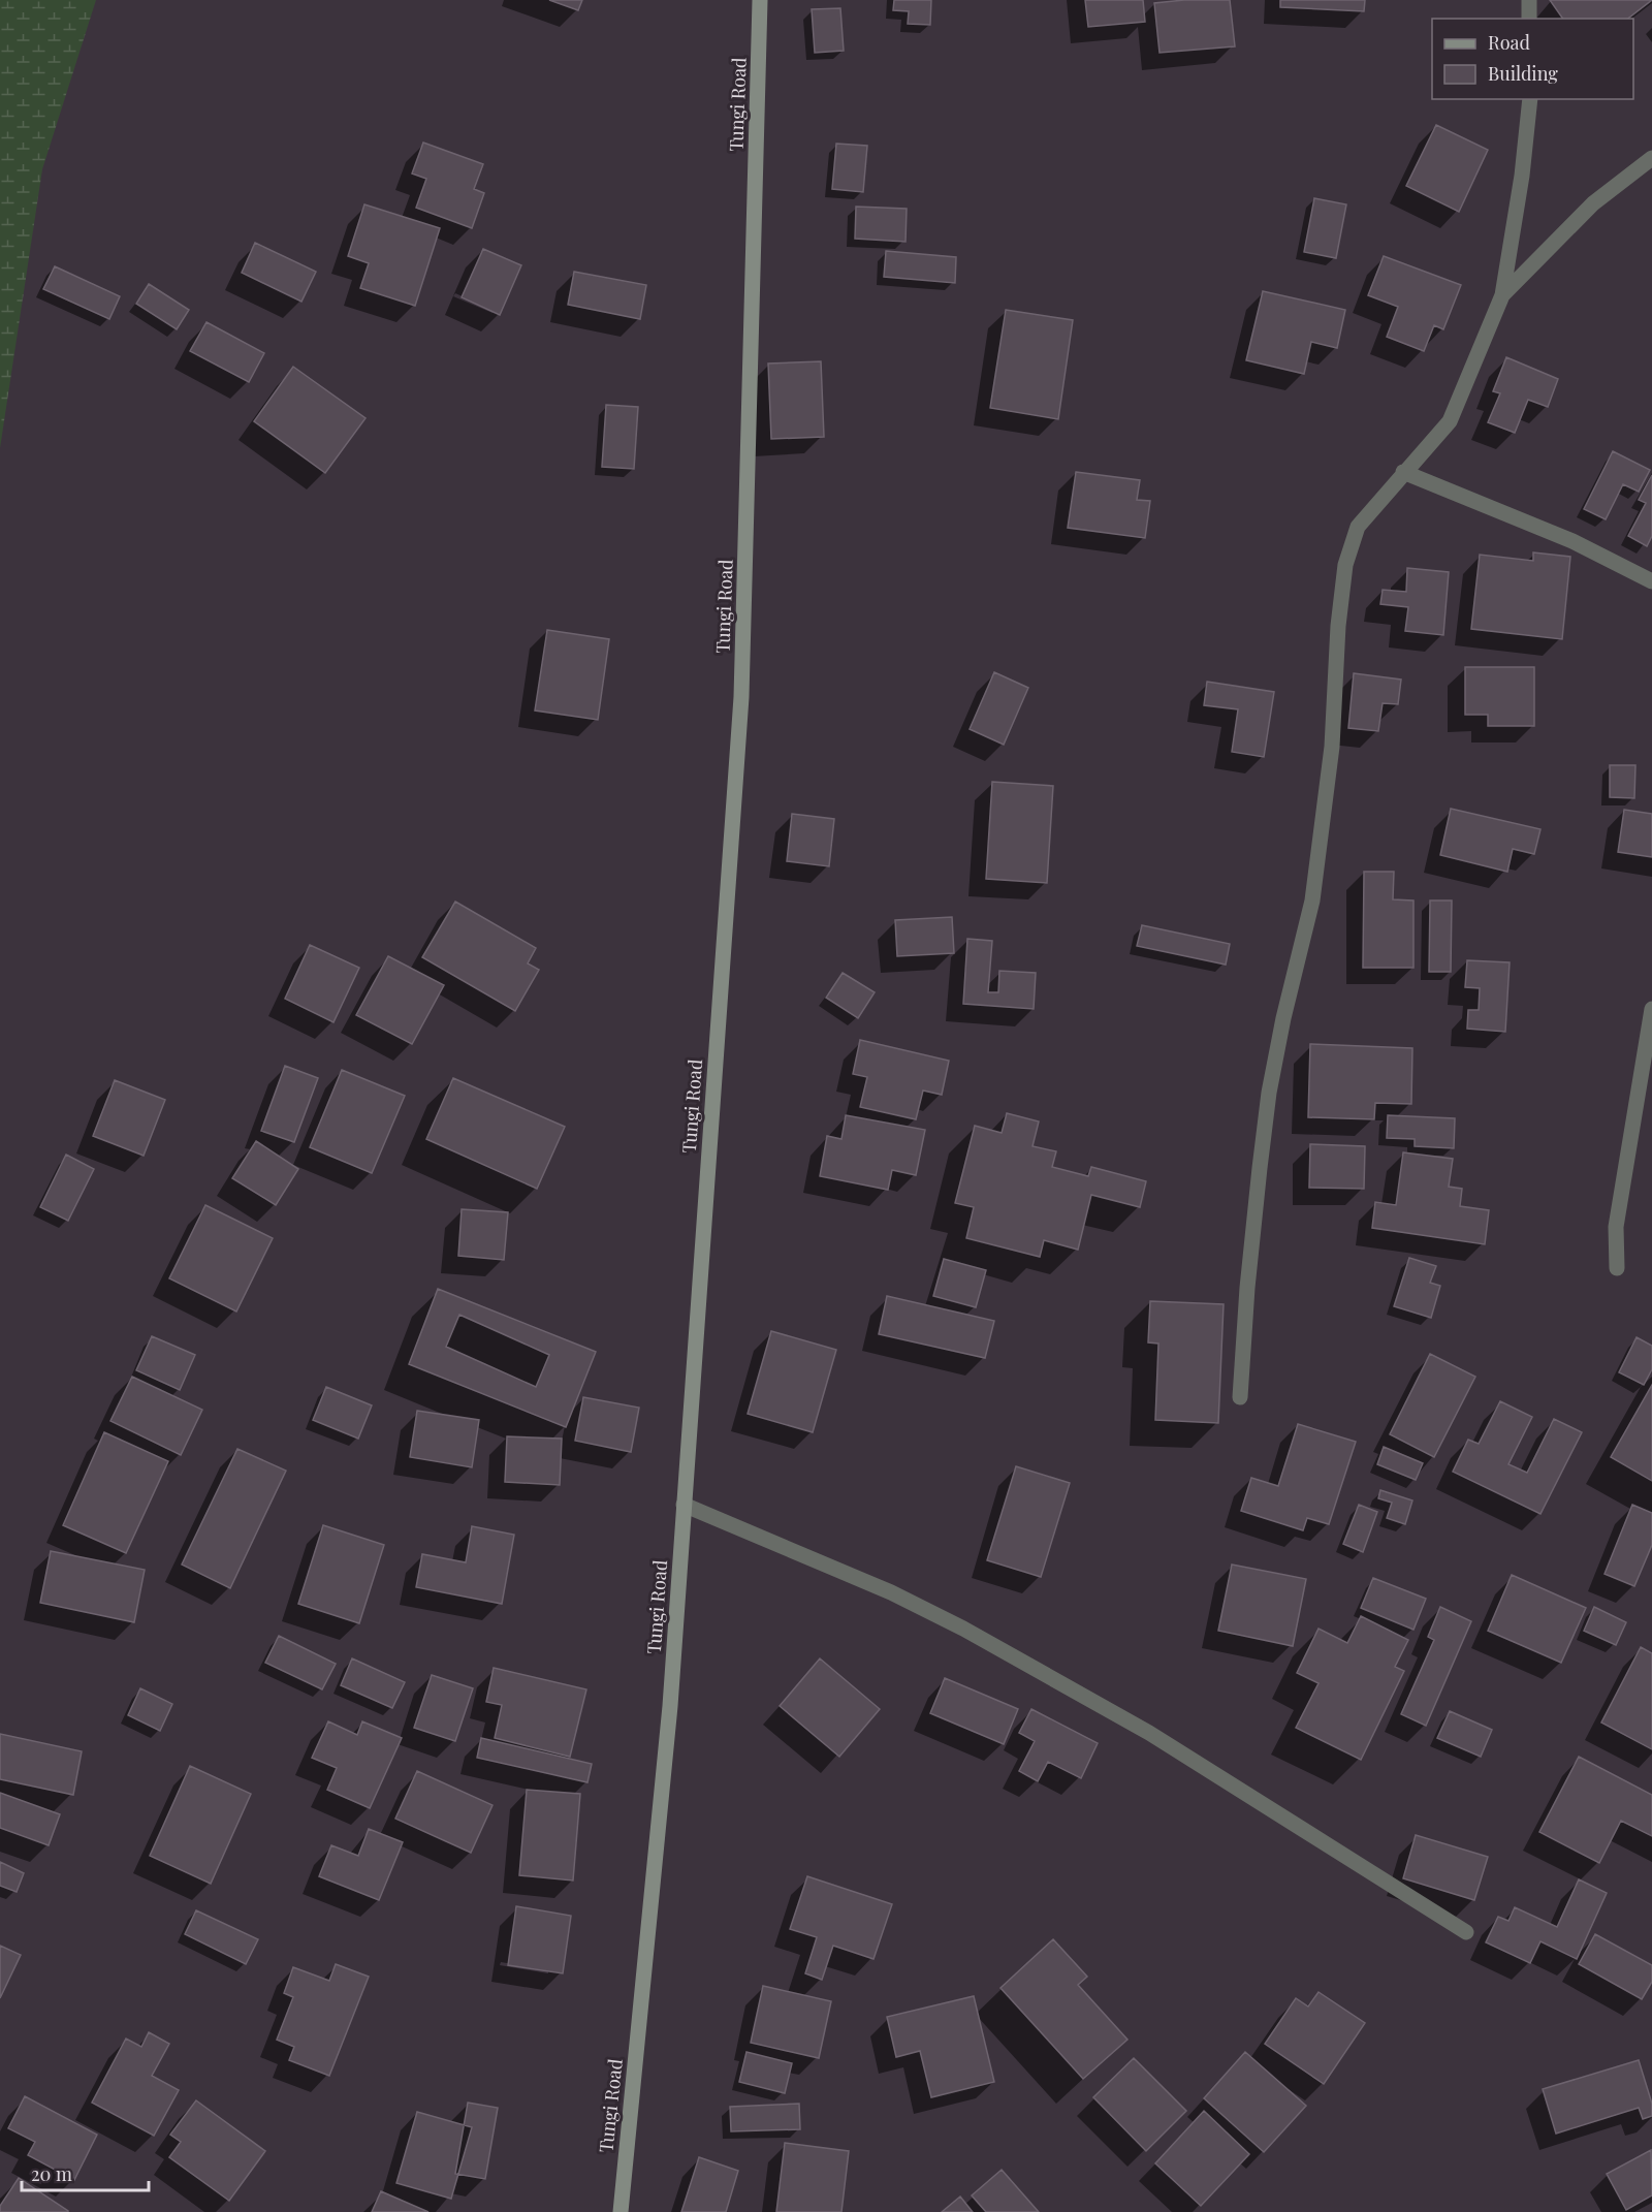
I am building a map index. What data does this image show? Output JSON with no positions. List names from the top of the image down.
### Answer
{
  "streets": {
    "main road": ["Tungi Road"]
  },
  "legend": ["Road", "Building"],
  "scale_bar": "20 m"
}
